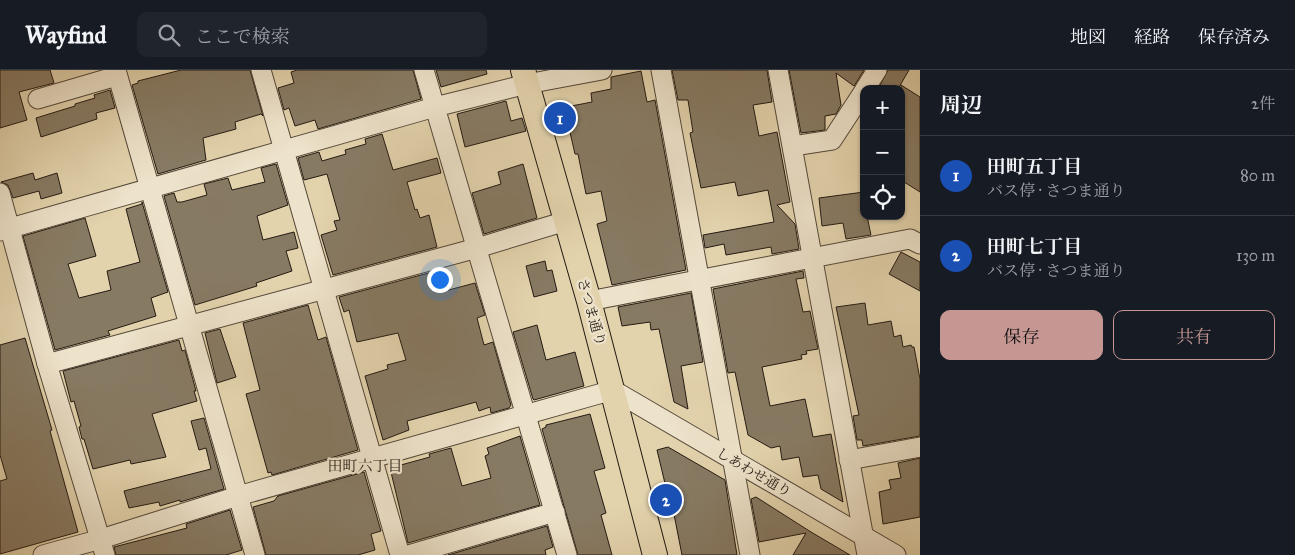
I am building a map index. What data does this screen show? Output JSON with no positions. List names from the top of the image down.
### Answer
{
  "streets": {
    "main road": ["さつま通り"],
    "street": ["しあわせ通り"]
  },
  "crossings": [
    ["さつま通り", "しあわせ通り"]
  ],
  "districts": ["田町六丁目"],
  "page": {
    "header": "Wayfind",
    "search": "ここで検索",
    "nav": ["地図", "経路", "保存済み"],
    "heading": ["周辺", "2件"],
    "map_buttons": ["+", "−"],
    "pins": ["1", "2"],
    "list": [
      {
        "mark": "1",
        "name": "田町五丁目",
        "note": "バス停 · さつま通り",
        "value": "80 m"
      },
      {
        "mark": "2",
        "name": "田町七丁目",
        "note": "バス停 · さつま通り",
        "value": "130 m"
      }
    ],
    "buttons": ["保存", "共有"]
  }
}
